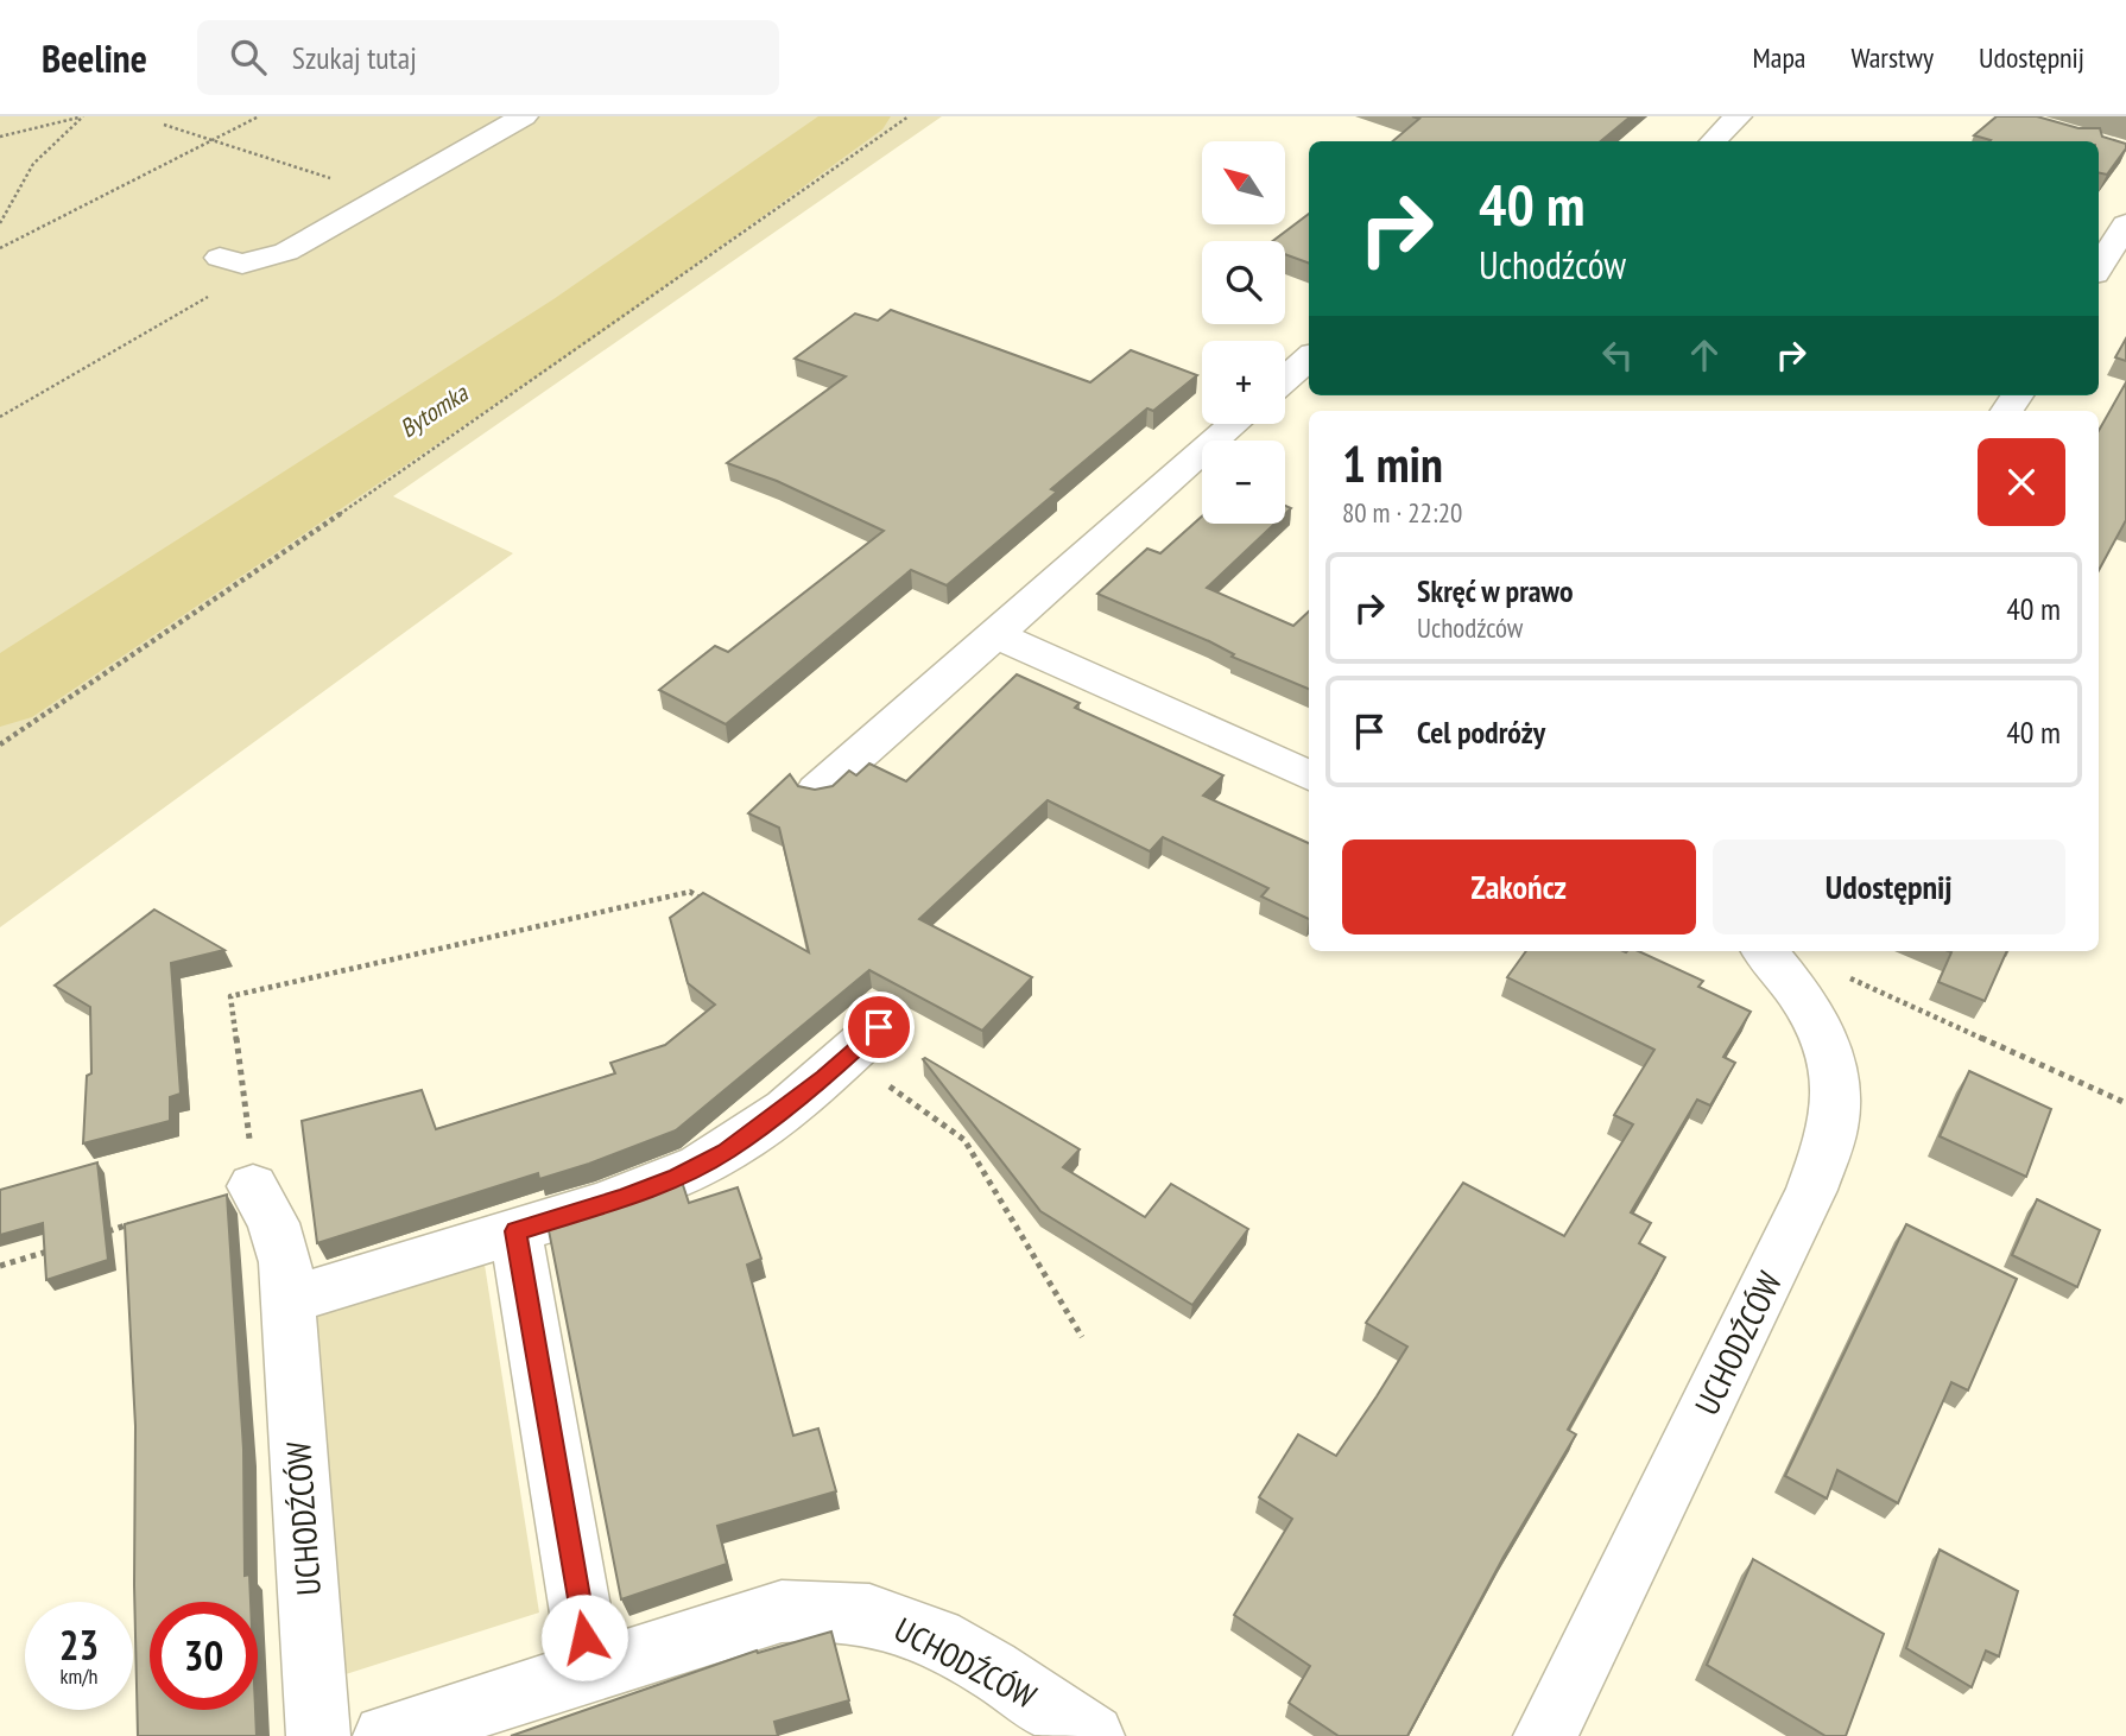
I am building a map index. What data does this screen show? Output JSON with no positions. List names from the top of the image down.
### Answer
{
  "streets": {
    "street": ["UCHODŹCÓW"]
  },
  "water": ["Bytomka"],
  "north": "top left",
  "page": {
    "header": "Beeline",
    "search": "Szukaj tutaj",
    "nav": ["Mapa", "Warstwy", "Udostępnij"],
    "map_buttons": ["+", "−"],
    "turn": ["40 m", "Uchodźców"],
    "heading": ["1 min", "80 m · 22:20"],
    "list": [
      {
        "name": "Skręć w prawo",
        "note": "Uchodźców",
        "value": "40 m"
      },
      {
        "name": "Cel podróży",
        "value": "40 m"
      }
    ],
    "buttons": ["Zakończ", "Udostępnij"],
    "speed": "23 km/h",
    "limit": "30"
  }
}
